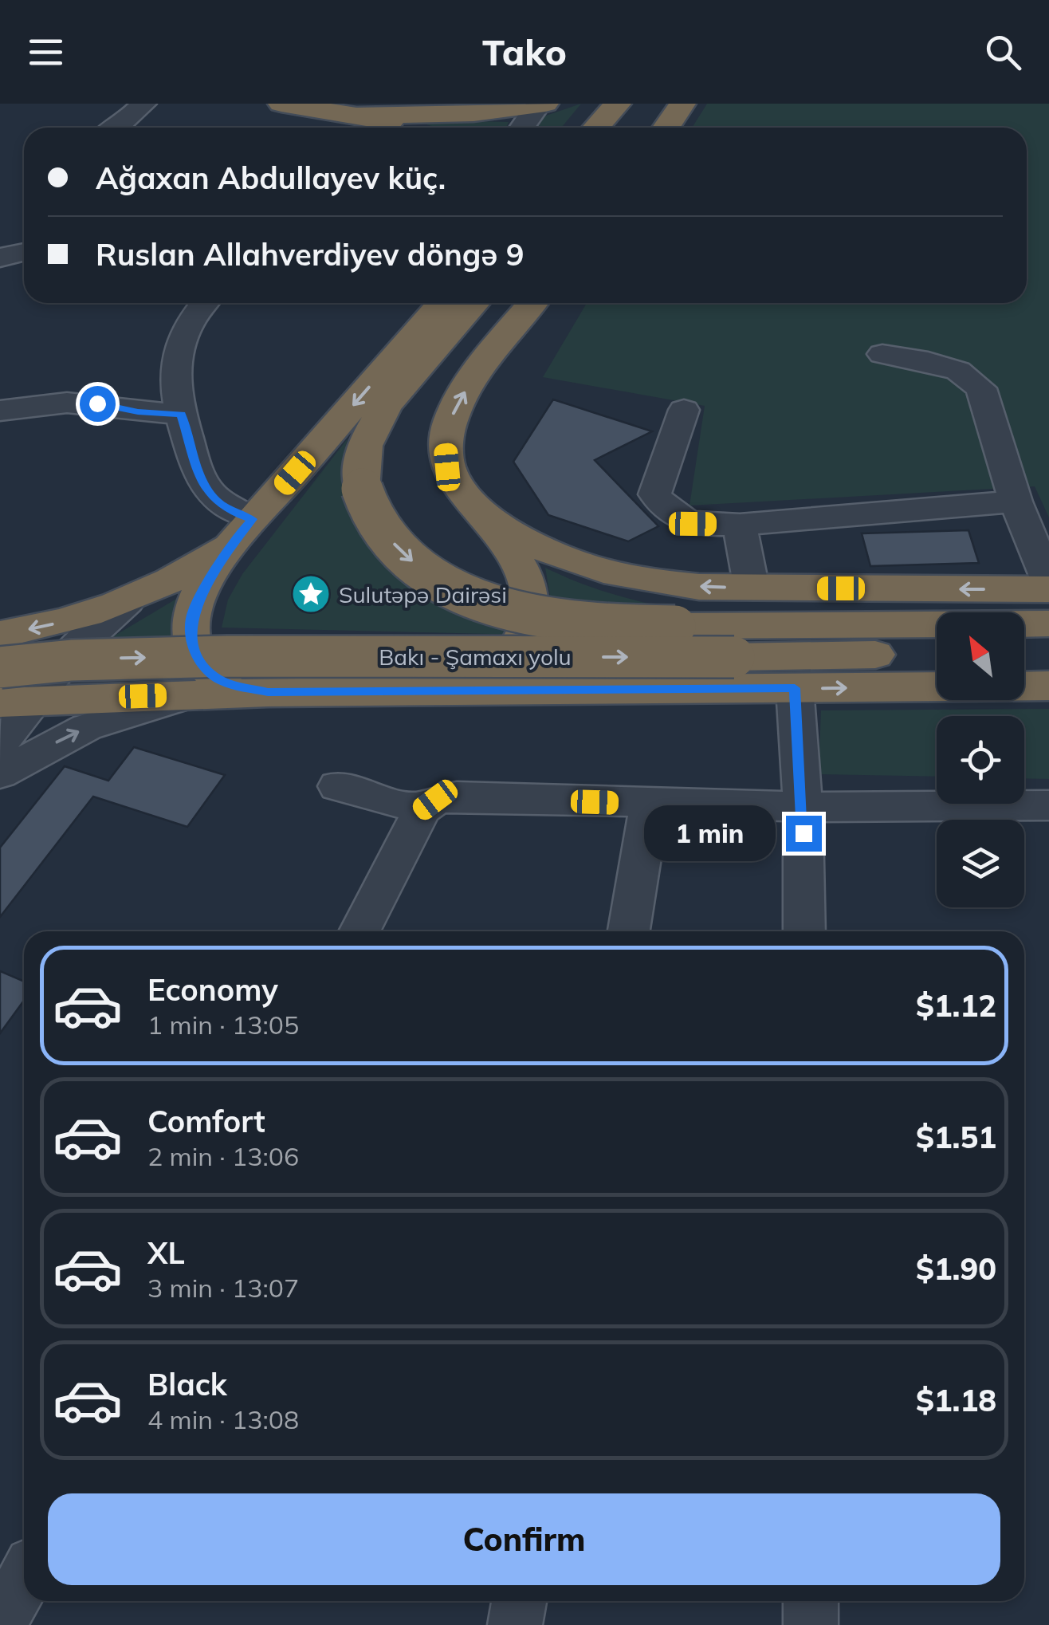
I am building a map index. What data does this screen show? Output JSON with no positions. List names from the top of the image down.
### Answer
{
  "streets": {
    "highway": ["Bakı - Şamaxı yolu"]
  },
  "places": {
    "place": ["Sulutəpə Dairəsi"]
  },
  "north": "top left",
  "page": {
    "header": "Tako",
    "banner": ["Ağaxan Abdullayev küç.", "Ruslan Allahverdiyev döngə 9"],
    "bubble": "1 min",
    "list": [
      {
        "name": "Economy",
        "note": "1 min · 13:05",
        "value": "$1.12"
      },
      {
        "name": "Comfort",
        "note": "2 min · 13:06",
        "value": "$1.51"
      },
      {
        "name": "XL",
        "note": "3 min · 13:07",
        "value": "$1.90"
      },
      {
        "name": "Black",
        "note": "4 min · 13:08",
        "value": "$1.18"
      }
    ],
    "buttons": "Confirm"
  }
}
